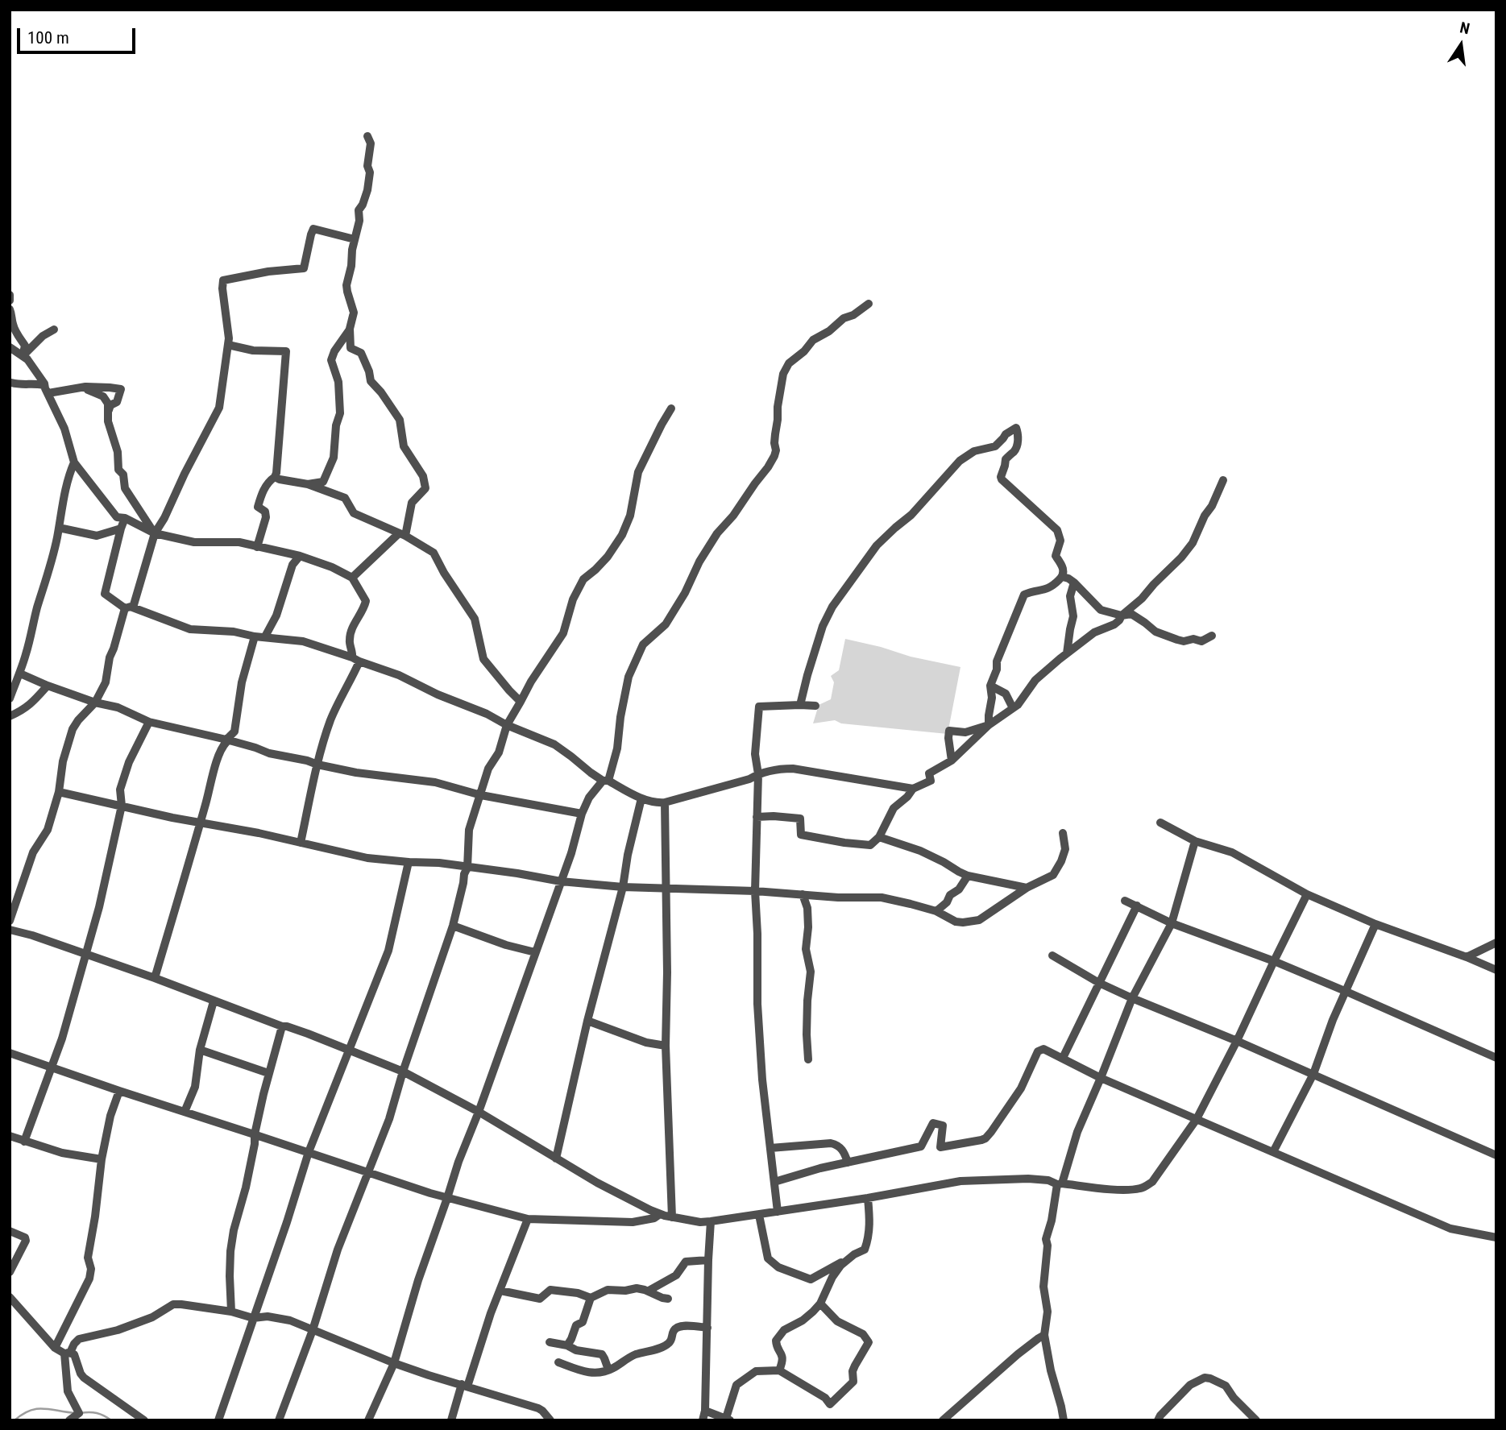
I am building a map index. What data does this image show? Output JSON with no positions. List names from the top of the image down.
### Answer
{
  "scale_bar": "100 m",
  "north": "top"
}
